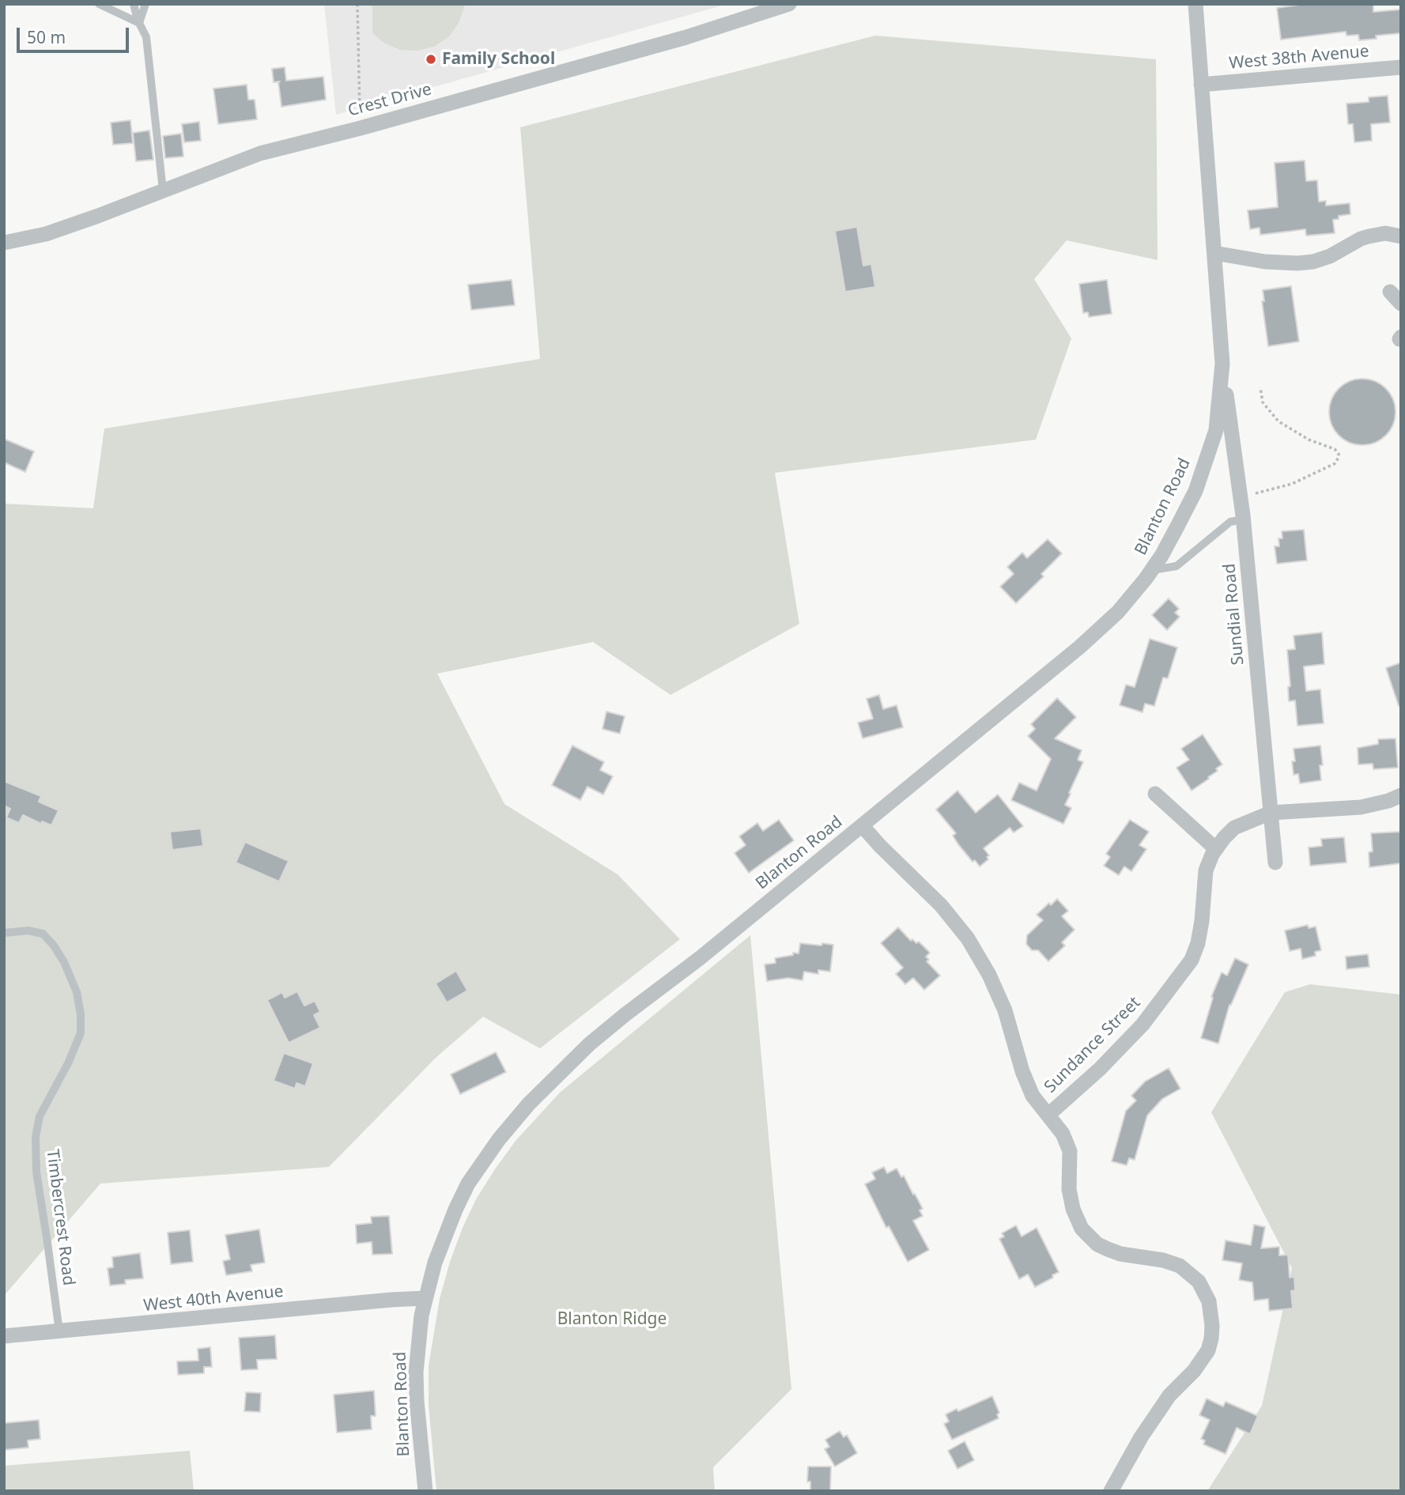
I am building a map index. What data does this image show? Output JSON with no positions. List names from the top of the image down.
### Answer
{
  "streets": {
    "street": [
      "West 38th Avenue",
      "Crest Drive",
      "Blanton Road",
      "Sundial Road",
      "Sundance Street",
      "West 40th Avenue"
    ],
    "lane": ["Timbercrest Road"]
  },
  "crossings": [
    ["West 38th Avenue", "Blanton Road"],
    ["Blanton Road", "Sundial Road"],
    ["Blanton Road", "West 40th Avenue"],
    ["Sundial Road", "Sundance Street"],
    ["Timbercrest Road", "West 40th Avenue"]
  ],
  "parks": ["Blanton Ridge"],
  "places": ["Family School"],
  "scale_bar": "50 m"
}
